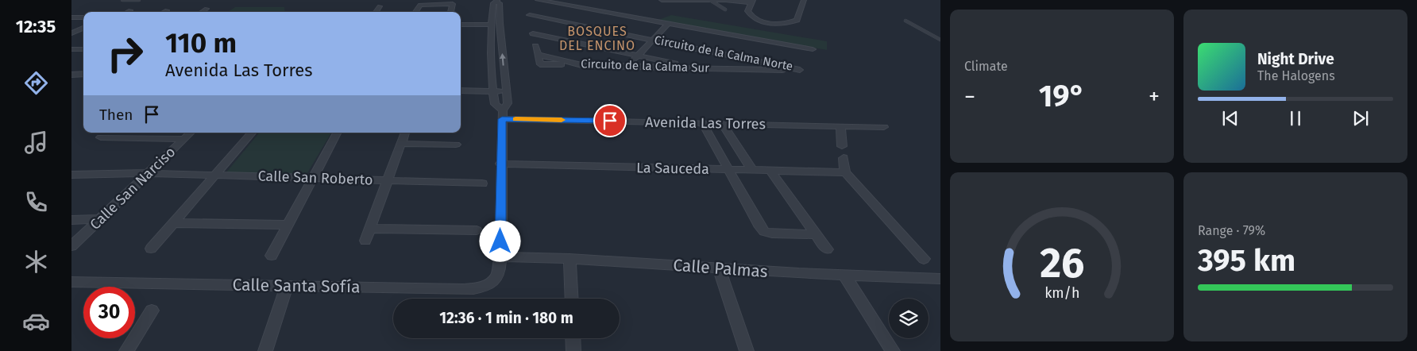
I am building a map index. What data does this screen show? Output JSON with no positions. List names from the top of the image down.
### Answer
{
  "streets": {
    "street": [
      "Circuito de la Calma Norte",
      "Circuito de la Calma Sur",
      "Avenida Las Torres",
      "La Sauceda",
      "Calle San Roberto",
      "Calle San Narciso",
      "Calle Palmas",
      "Calle Santa Sofía"
    ]
  },
  "crossings": [
    ["Circuito de la Calma Norte", "Circuito de la Calma Sur"],
    ["Avenida Las Torres", "Calle Santa Sofía"],
    ["La Sauceda", "Calle Santa Sofía"],
    ["Calle San Roberto", "Calle San Narciso"],
    ["Calle Palmas", "Calle Santa Sofía"]
  ],
  "districts": ["BOSQUES DEL ENCINO"],
  "page": {
    "tabs": "12:35",
    "tile": [
      "Climate",
      ["Range · 79%", "395 km"]
    ],
    "turn": ["110 m", "Avenida Las Torres"],
    "song": ["Night Drive", "The Halogens"],
    "heat": ["−", "19°", "+"],
    "then": "Then",
    "limit": "30",
    "trip": "12:36 · 1 min · 180 m",
    "gauge": ["26", "km/h"]
  }
}
